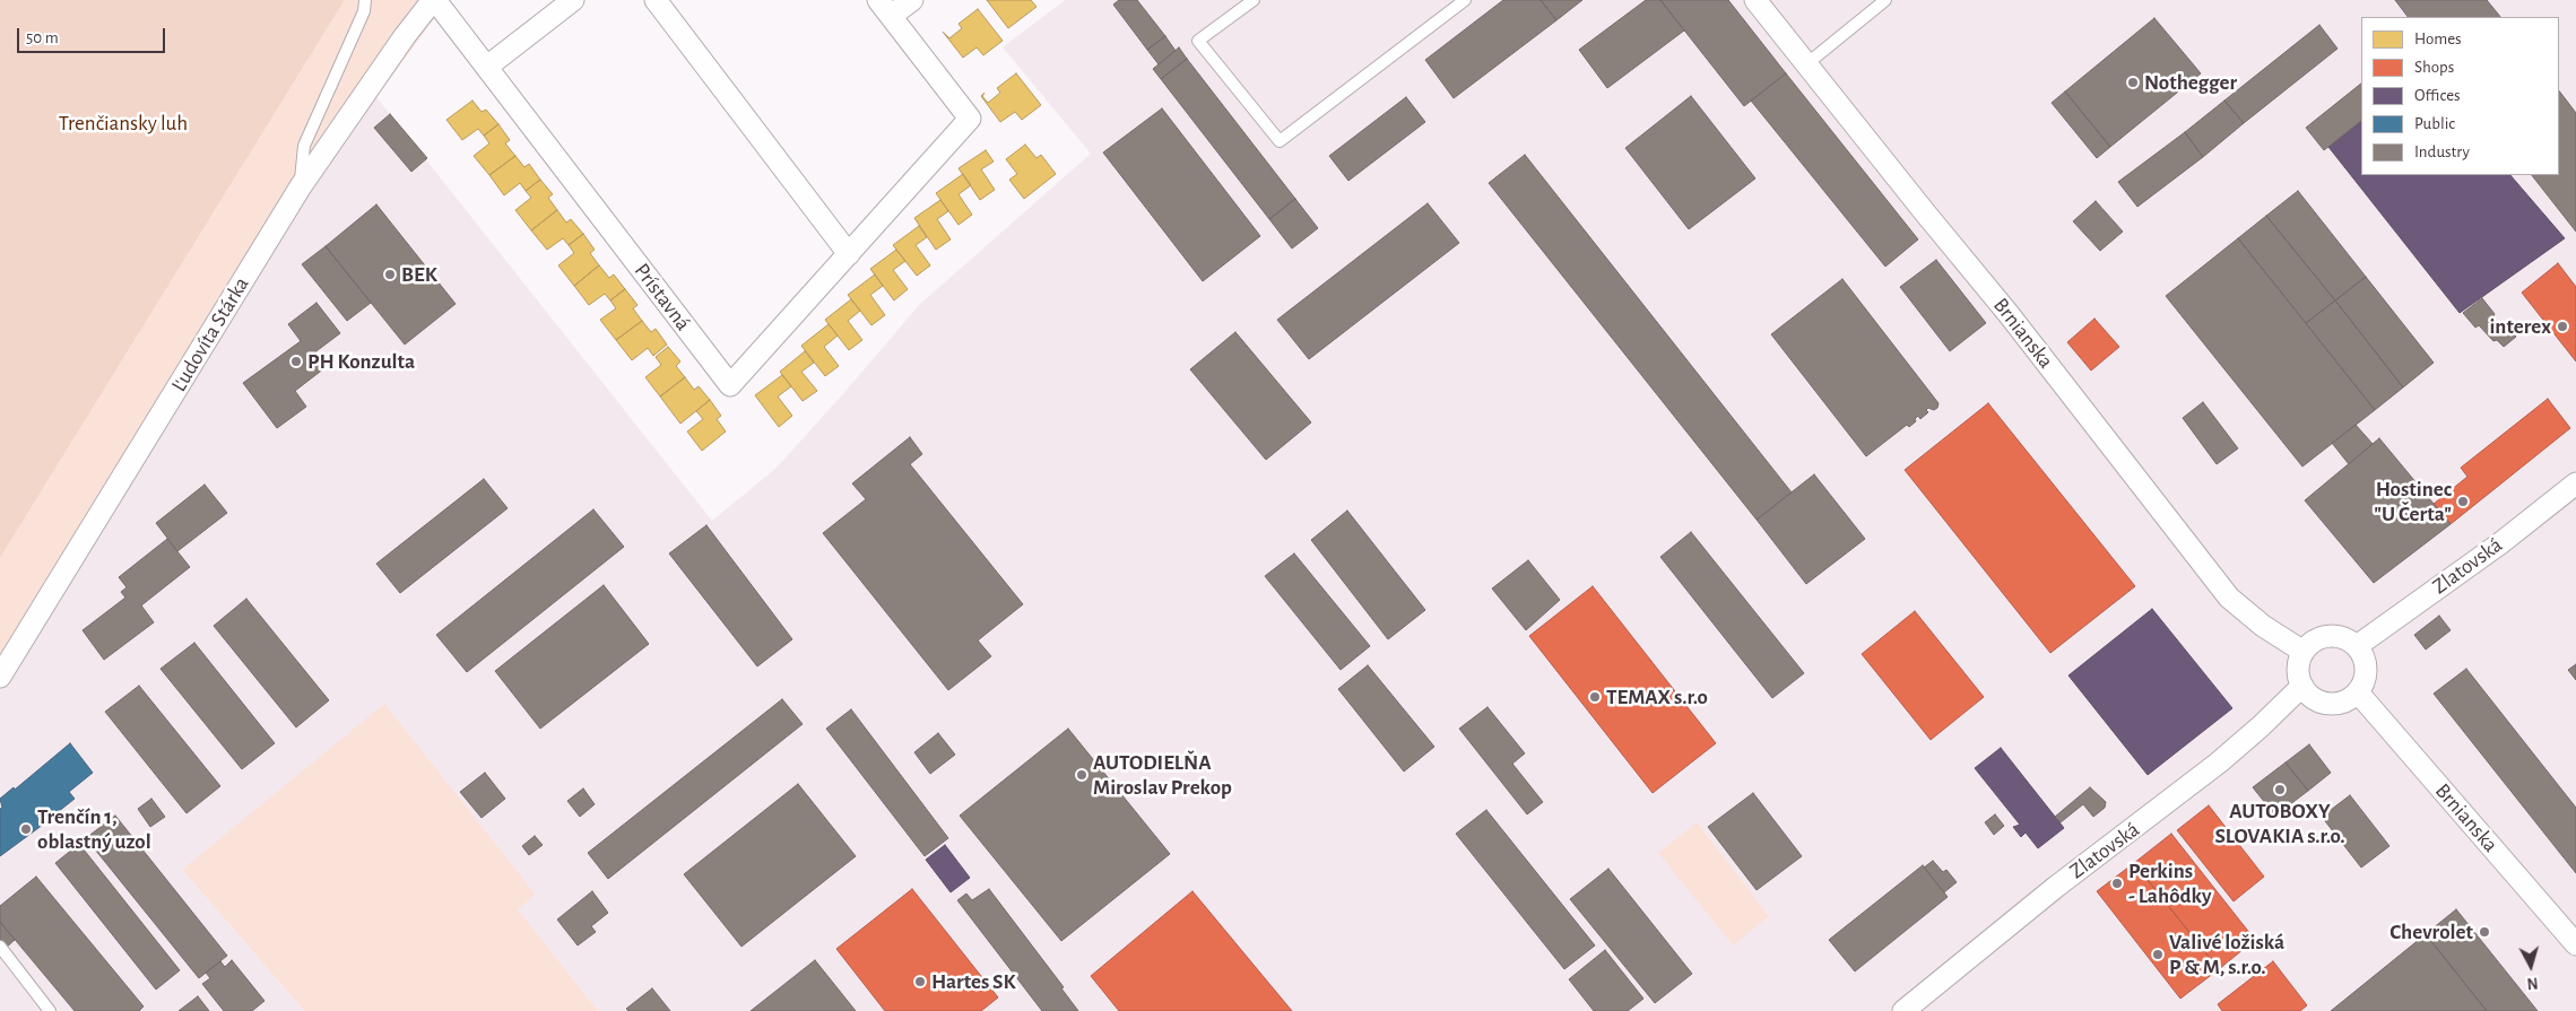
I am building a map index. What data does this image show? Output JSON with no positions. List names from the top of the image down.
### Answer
{
  "streets": {
    "street": [
      "Prístavná",
      "Brnianska",
      "Ľudovíta Stárka",
      "Zlatovská"
    ]
  },
  "crossings": [
    ["Prístavná", "Ľudovíta Stárka"],
    ["Brnianska", "Zlatovská"]
  ],
  "parks": ["Trenčiansky luh"],
  "places": [
    "Nothegger",
    "BEK",
    "interex",
    "PH Konzulta",
    "Hostinec \"U Čerta\"",
    "TEMAX s.r.o",
    "AUTODIELŇA Miroslav Prekop",
    "AUTOBOXY SLOVAKIA s.r.o.",
    "Trenčín 1, oblastný uzol",
    "Perkins - Lahôdky",
    "Chevrolet",
    "Valivé ložiská P & M, s.r.o.",
    "Hartes SK"
  ],
  "legend": [
    "Homes",
    "Shops",
    "Offices",
    "Public",
    "Industry"
  ],
  "scale_bar": "50 m",
  "north": "bottom"
}
